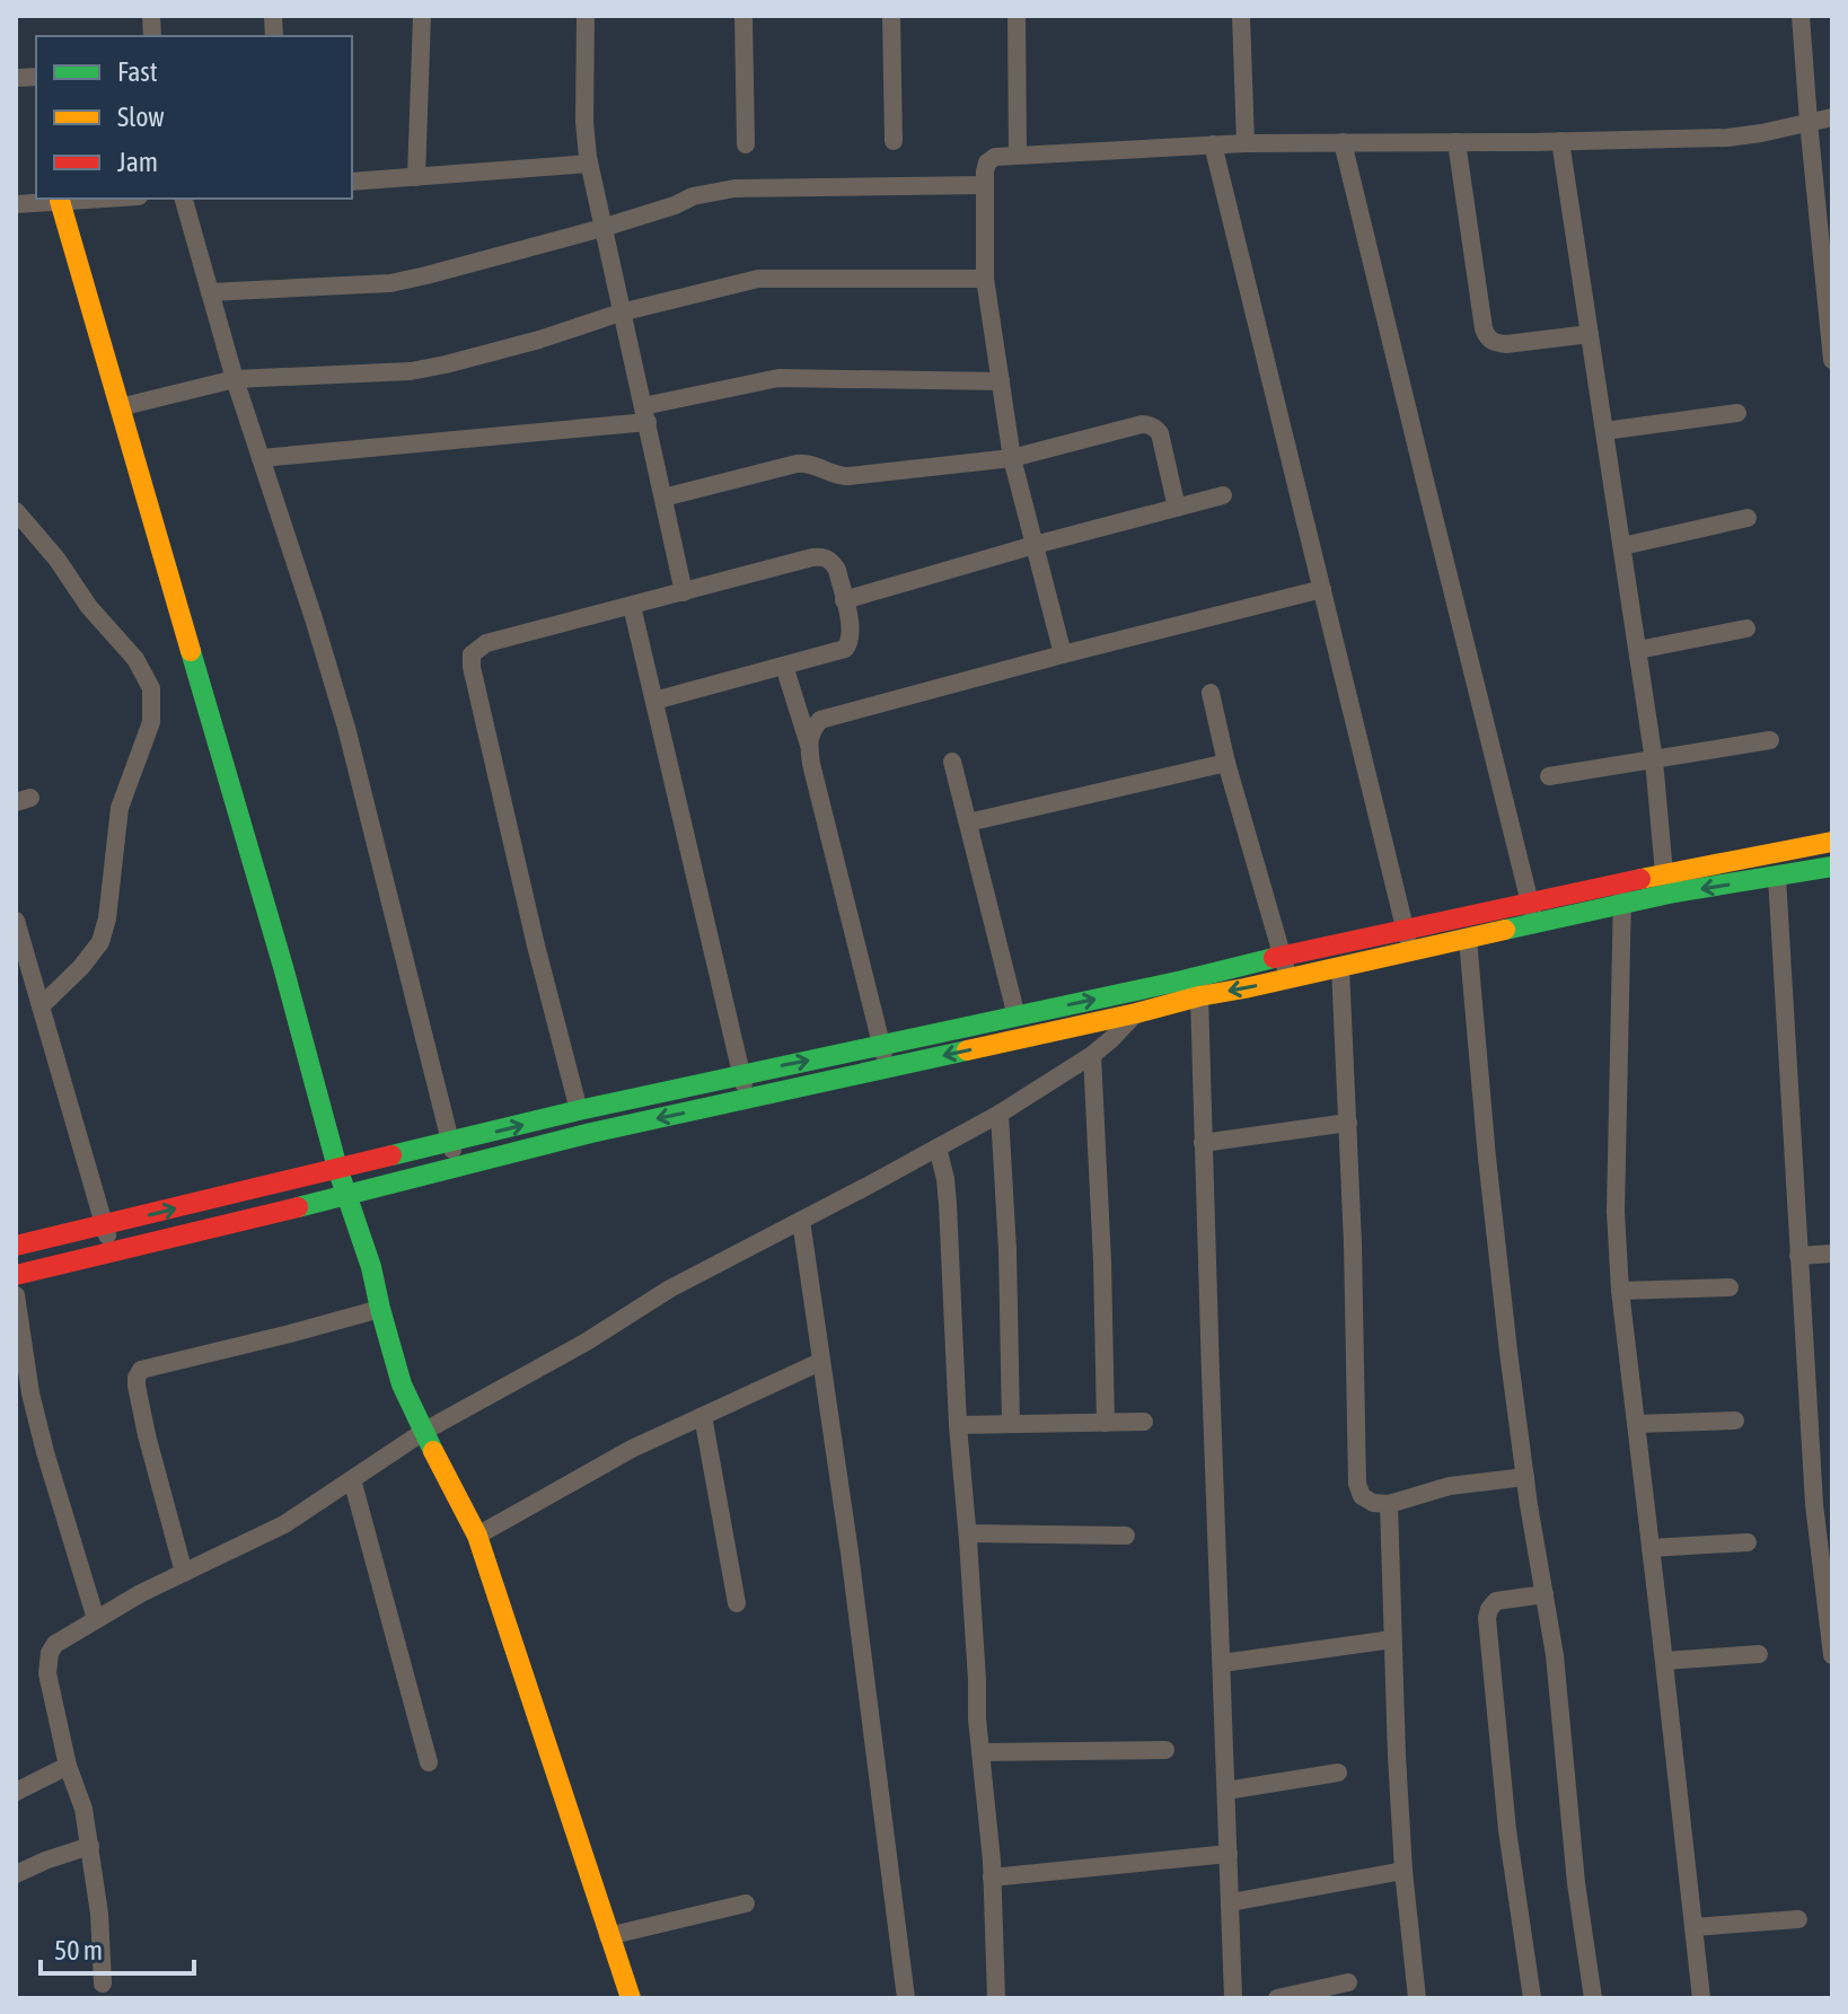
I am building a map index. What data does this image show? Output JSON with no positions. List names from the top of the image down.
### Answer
{
  "legend": ["Fast", "Slow", "Jam"],
  "scale_bar": "50 m"
}
